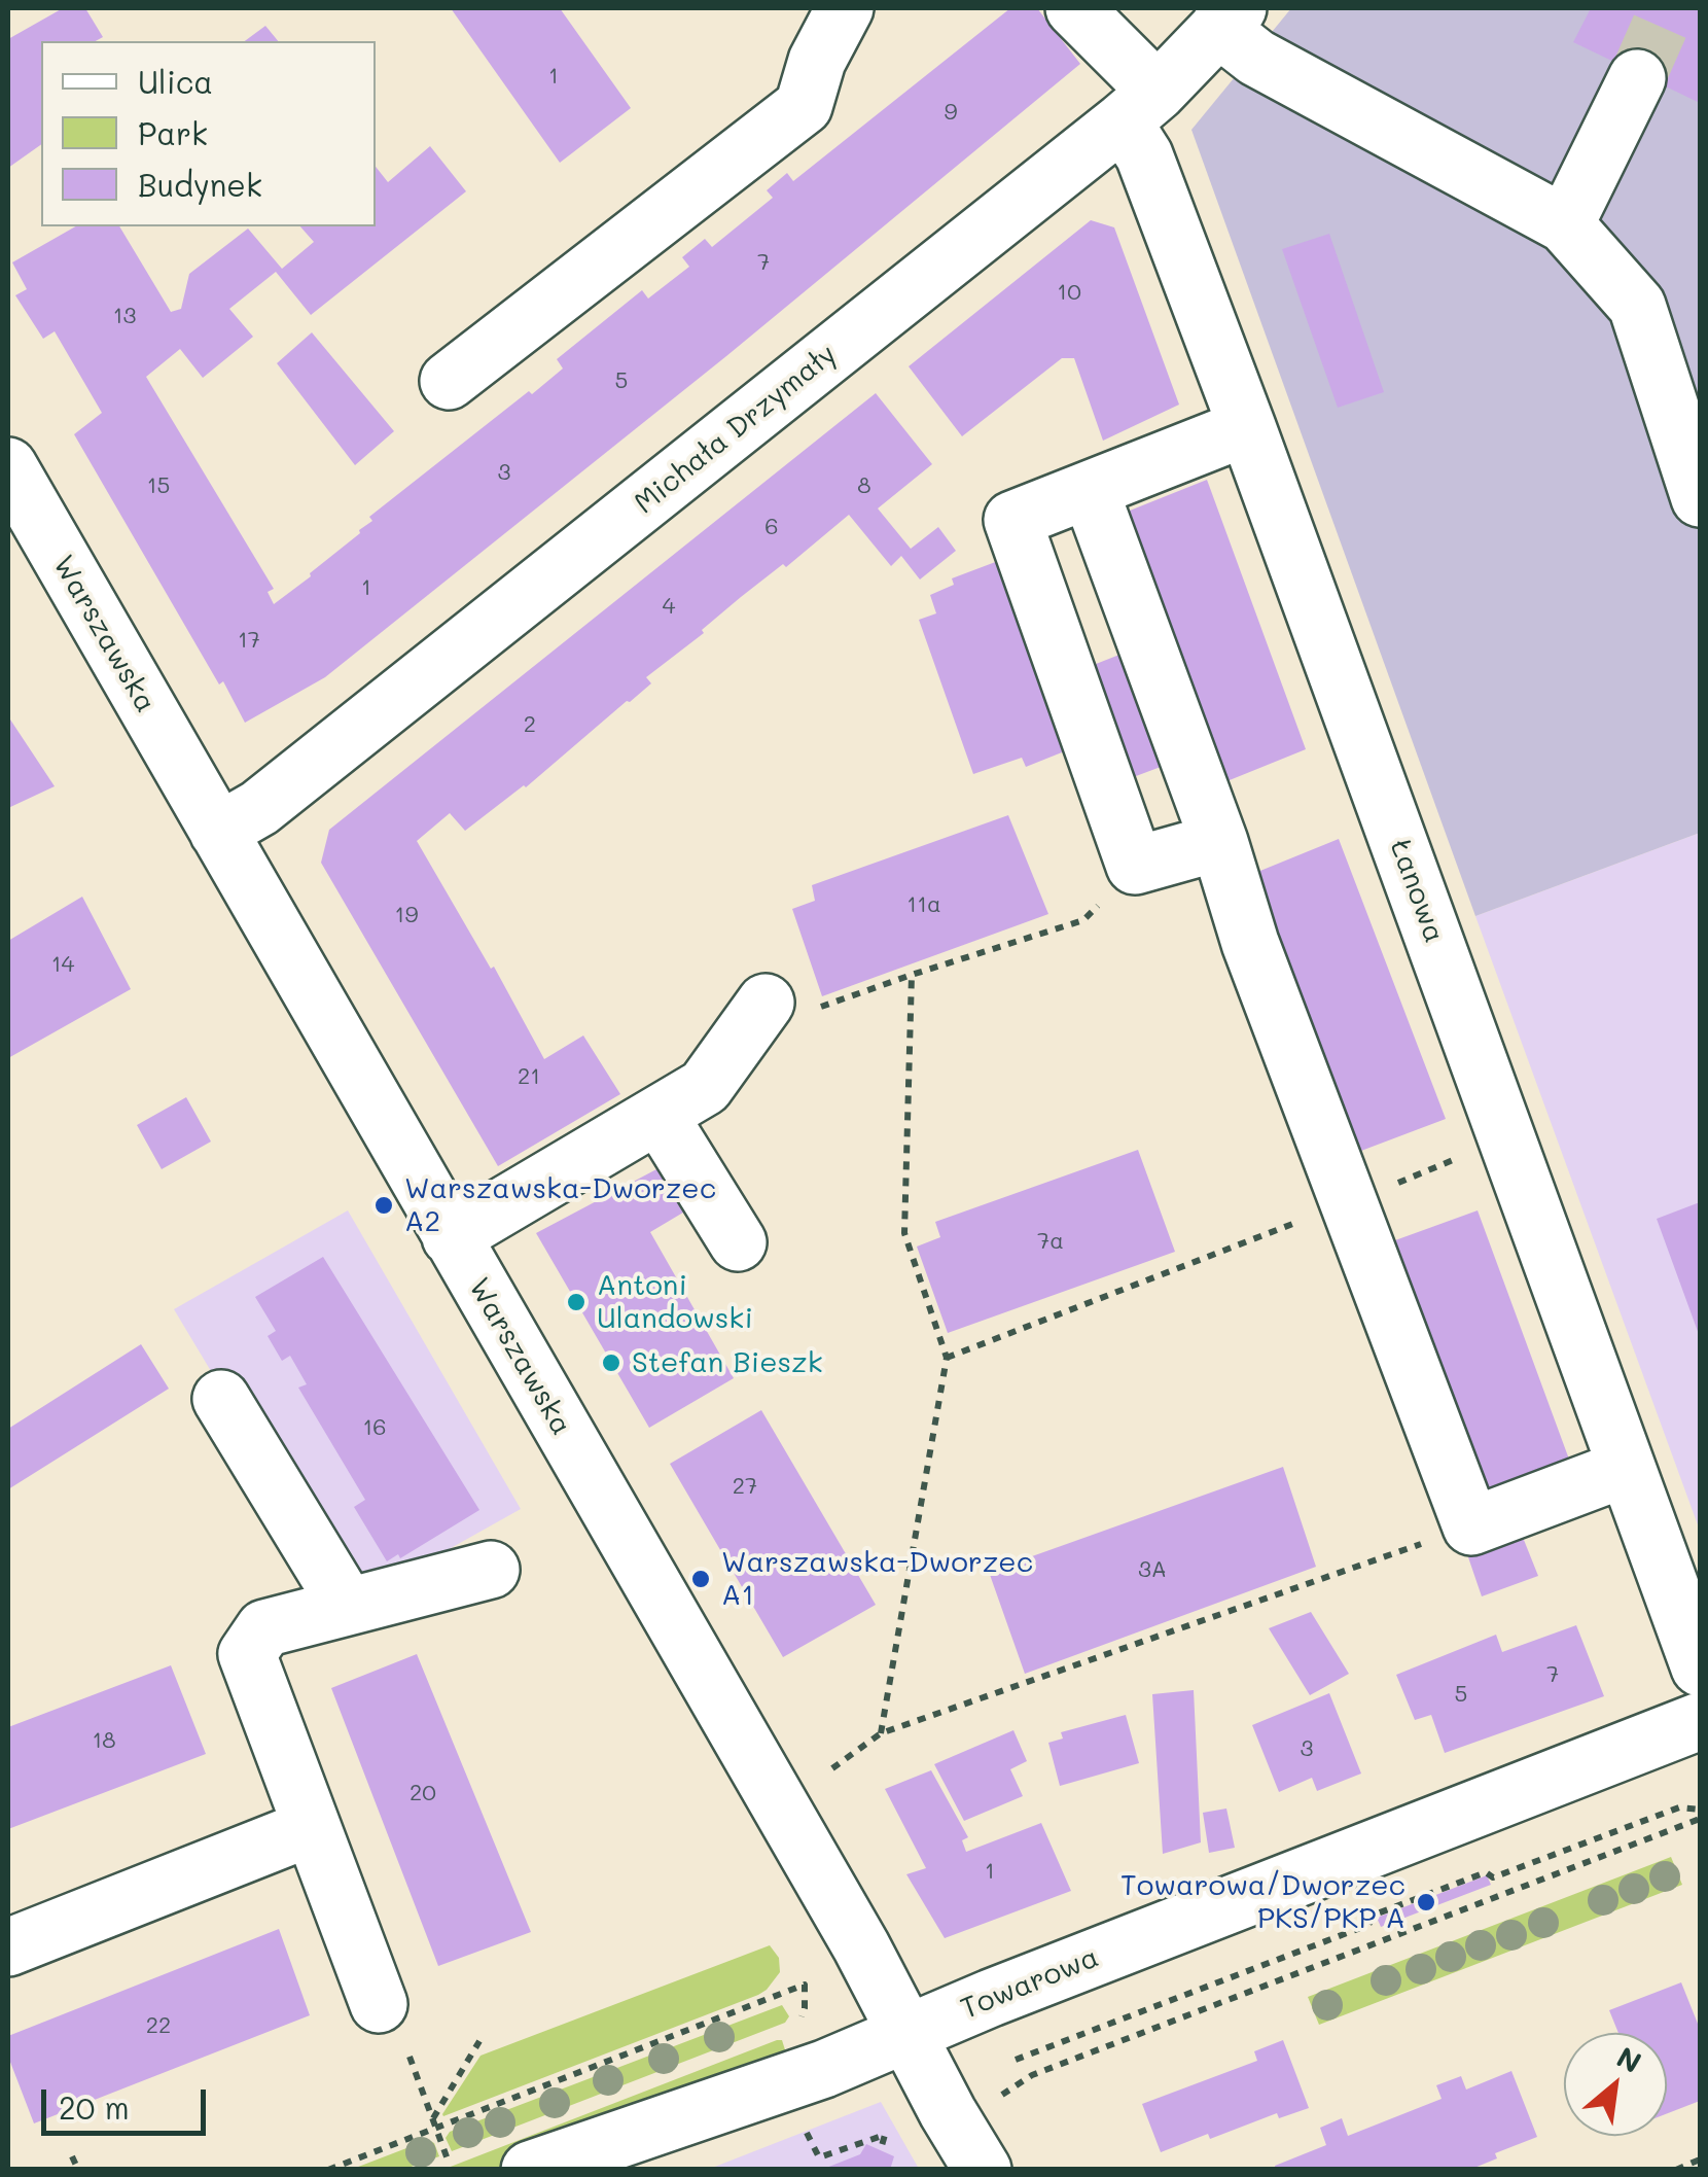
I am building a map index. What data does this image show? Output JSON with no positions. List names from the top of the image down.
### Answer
{
  "streets": {
    "street": [
      "Michała Drzymały",
      "Warszawska",
      "Łanowa",
      "Towarowa"
    ]
  },
  "crossings": [
    ["Michała Drzymały", "Warszawska"],
    ["Michała Drzymały", "Łanowa"],
    ["Warszawska", "Towarowa"]
  ],
  "places": [
    "Warszawska-Dworzec A2",
    "Antoni Ulandowski",
    "Stefan Bieszk",
    "Warszawska-Dworzec A1",
    "Towarowa/Dworzec PKS/PKP A"
  ],
  "house_numbers": [
    "1",
    "9",
    "7",
    "10",
    "13",
    "5",
    "3",
    "15",
    "8",
    "6",
    "1",
    "4",
    "17",
    "2",
    "11a",
    "19",
    "14",
    "21",
    "7a",
    "16",
    "27",
    "3A",
    "7",
    "5",
    "18",
    "3",
    "20",
    "1",
    "22"
  ],
  "legend": ["Ulica", "Park", "Budynek"],
  "scale_bar": "20 m",
  "north": "top right"
}
